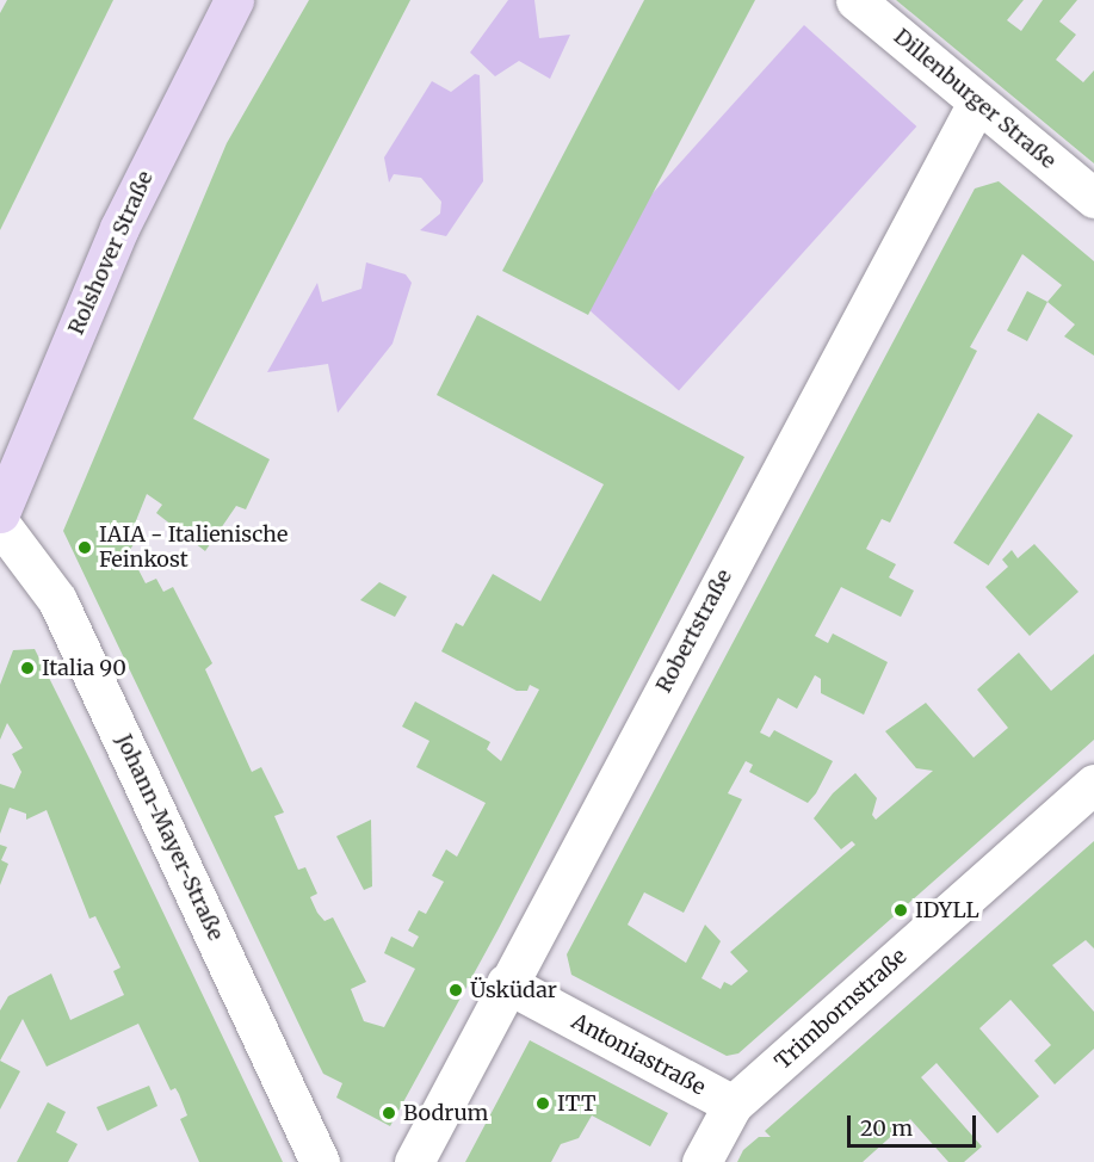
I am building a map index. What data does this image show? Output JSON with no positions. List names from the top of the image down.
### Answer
{
  "streets": {
    "street": [
      "Dillenburger Straße",
      "Rolshover Straße",
      "Robertstraße",
      "Johann-Mayer-Straße",
      "Trimbornstraße",
      "Antoniastraße"
    ]
  },
  "crossings": [
    ["Dillenburger Straße", "Robertstraße"],
    ["Robertstraße", "Antoniastraße"],
    ["Trimbornstraße", "Antoniastraße"]
  ],
  "places": [
    "IAIA - Italienische Feinkost",
    "Italia 90",
    "IDYLL",
    "Üsküdar",
    "ITT",
    "Bodrum"
  ],
  "scale_bar": "20 m"
}
